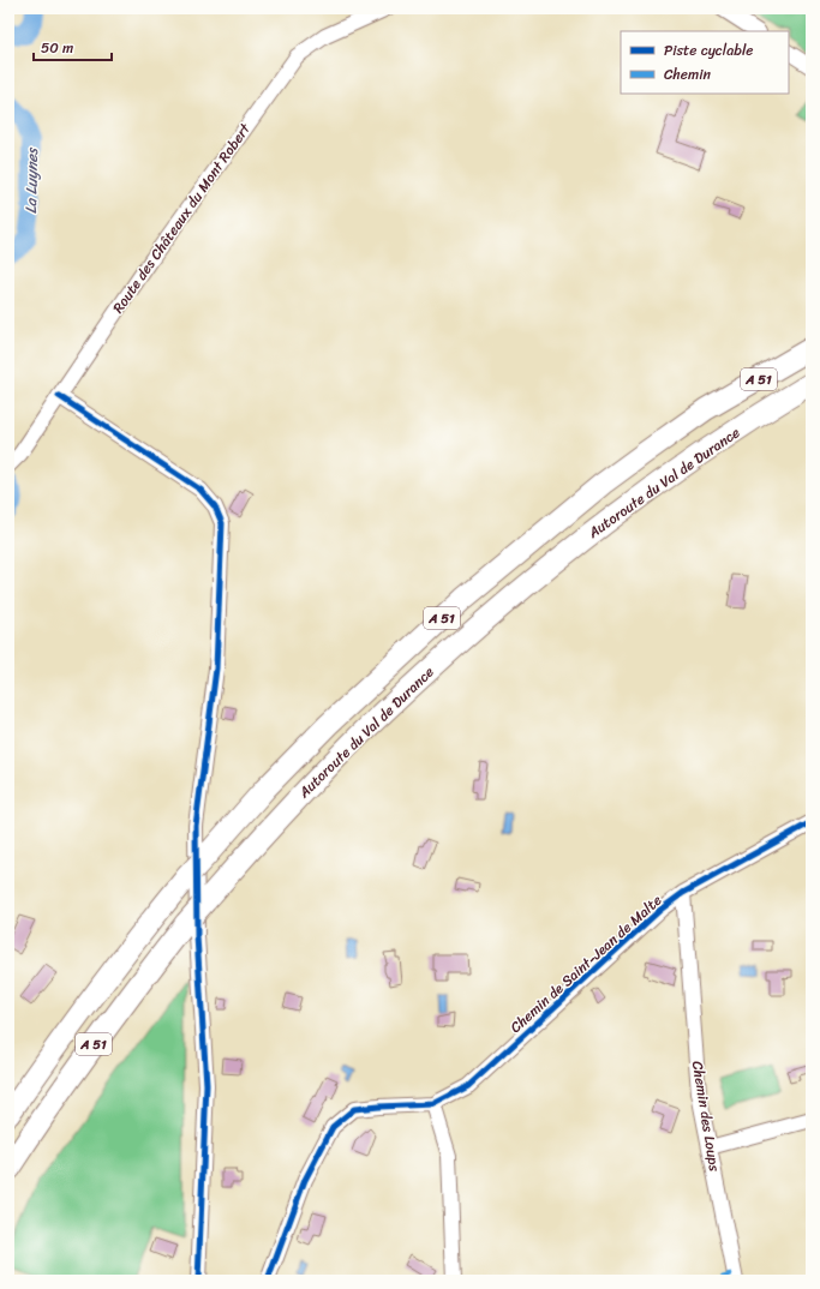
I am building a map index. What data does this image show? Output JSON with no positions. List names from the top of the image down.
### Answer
{
  "streets": {
    "highway": ["A 51", "Autoroute du Val de Durance"],
    "street": ["Route des Châteaux du Mont Robert", "Chemin de Saint-Jean de Malte", "Chemin des Loups"]
  },
  "crossings": [
    ["Chemin de Saint-Jean de Malte", "Chemin des Loups"]
  ],
  "water": ["La Luynes"],
  "legend": ["Piste cyclable", "Chemin"],
  "scale_bar": "50 m"
}
